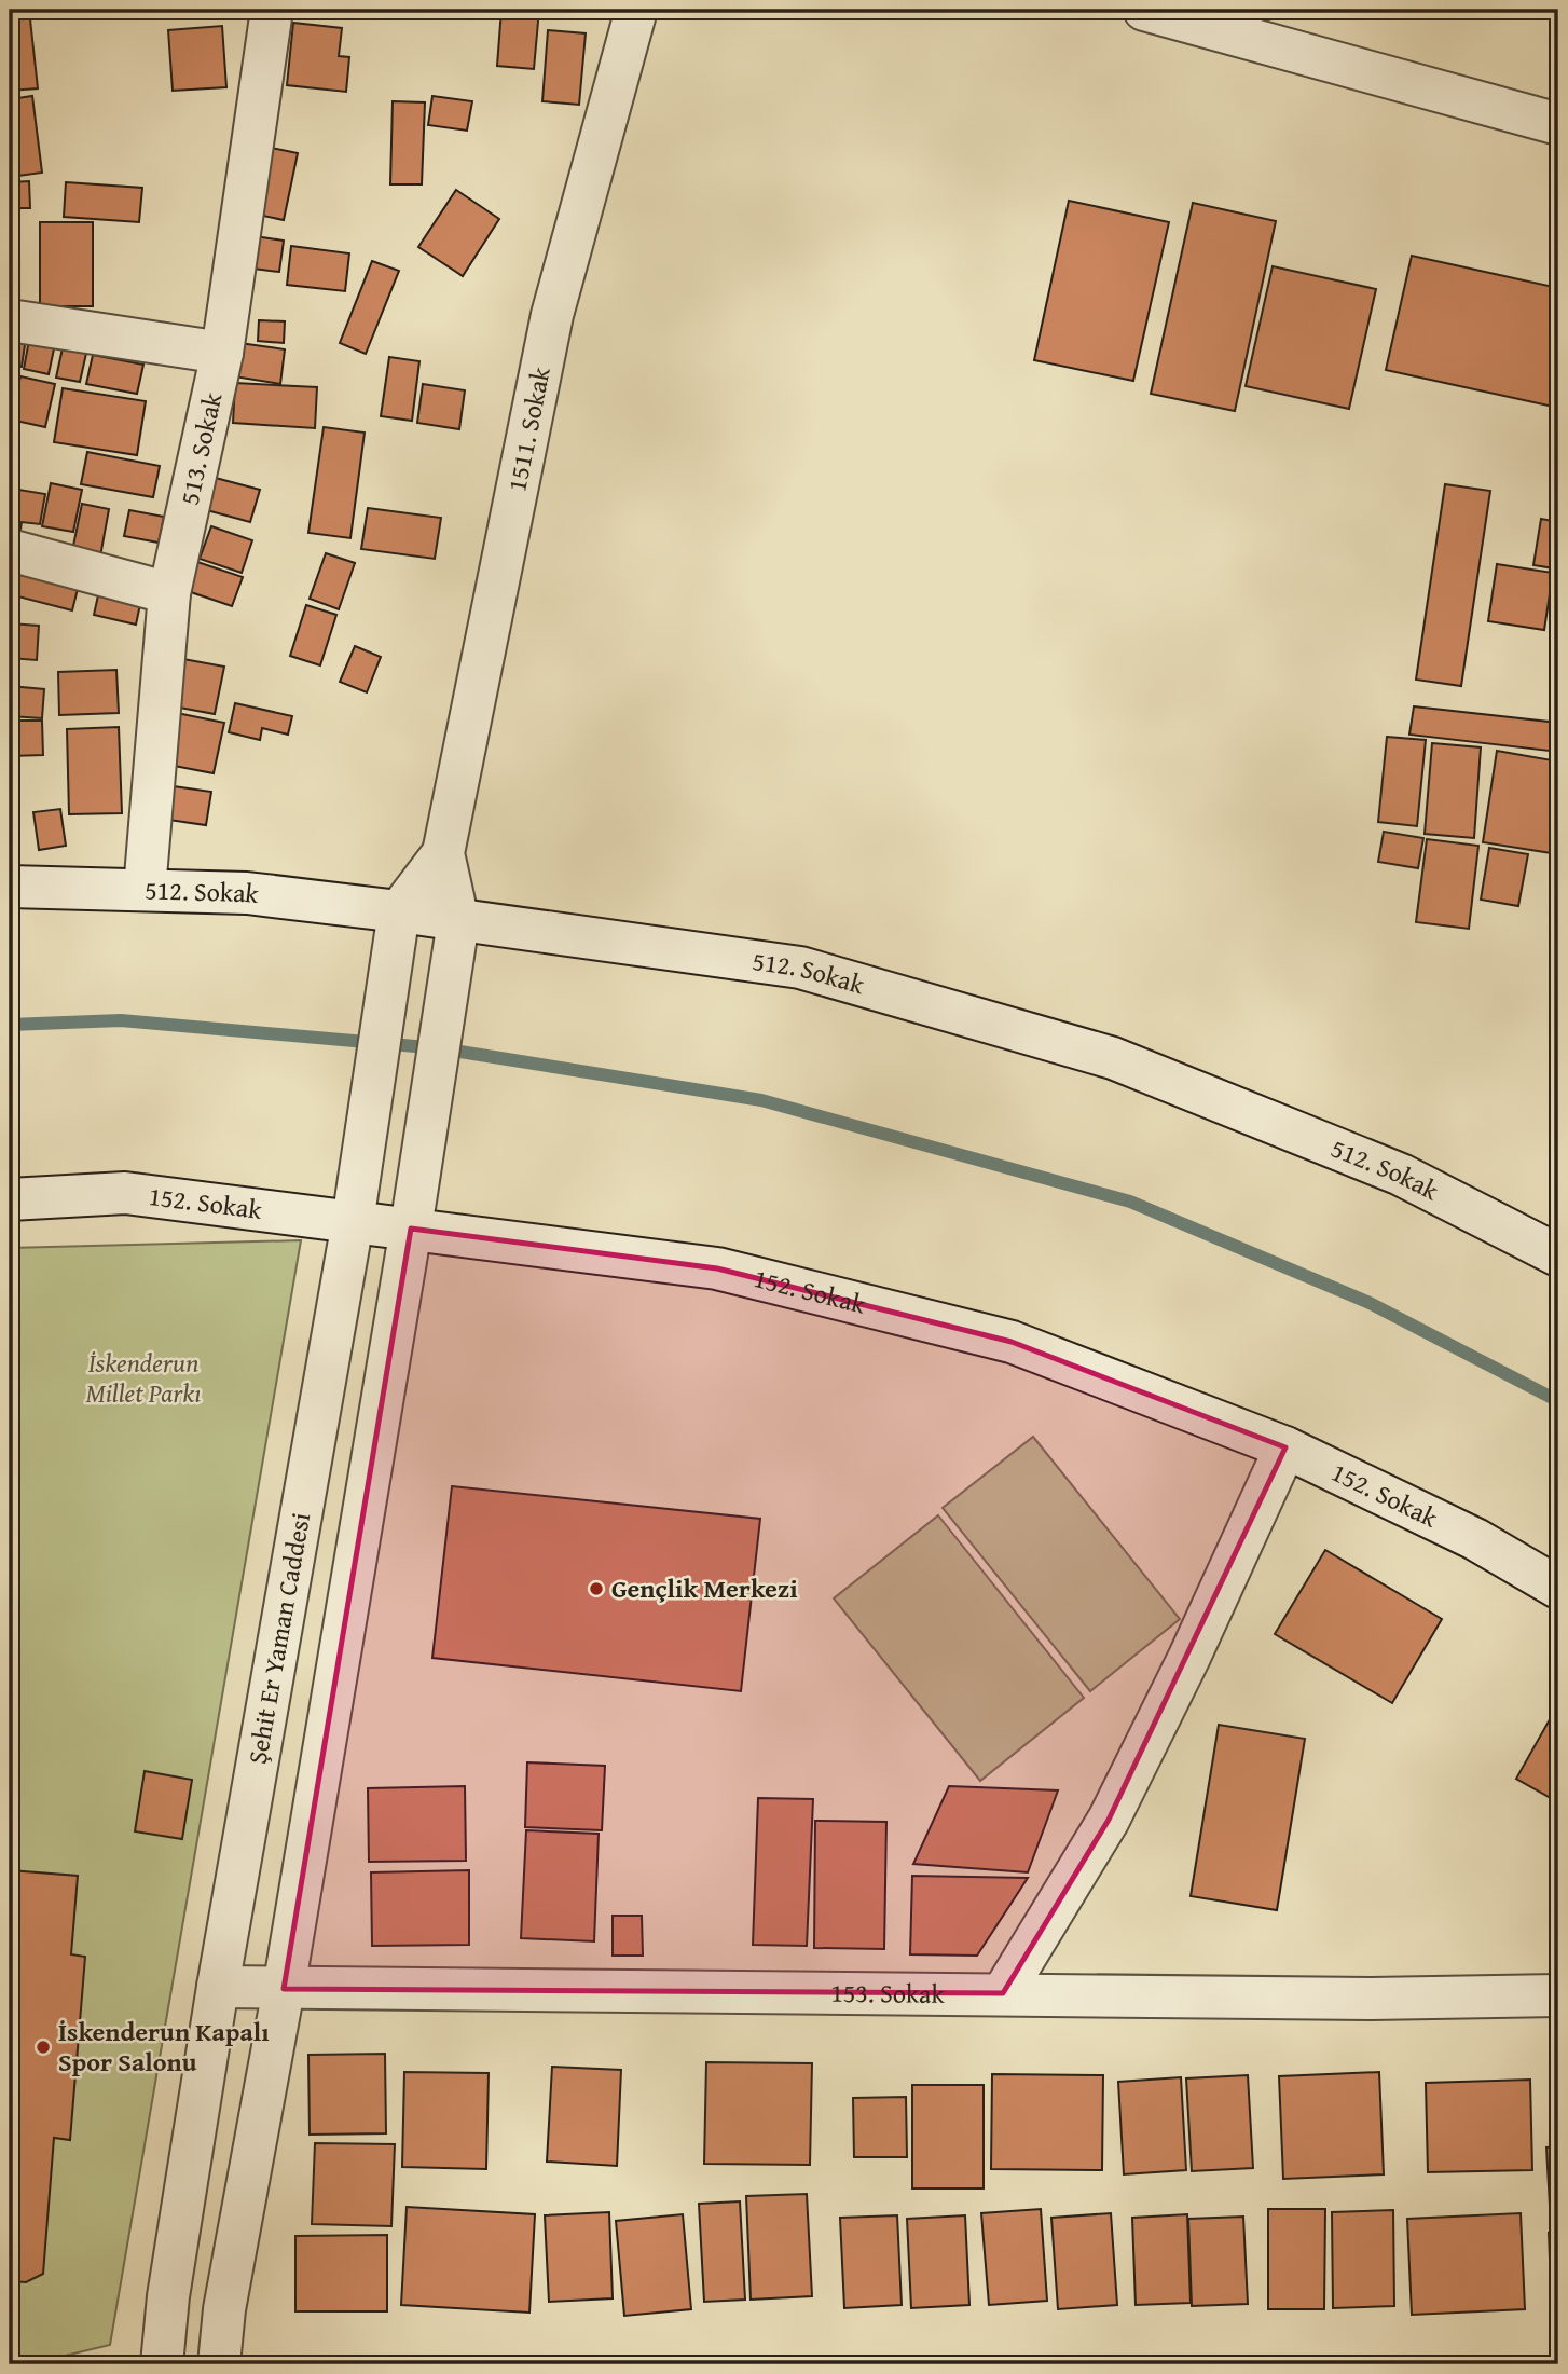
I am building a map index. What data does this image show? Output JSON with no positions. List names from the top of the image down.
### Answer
{
  "streets": {
    "street": [
      "1511. Sokak",
      "513. Sokak",
      "512. Sokak",
      "152. Sokak",
      "Şehit Er Yaman Caddesi",
      "153. Sokak"
    ]
  },
  "crossings": [
    ["1511. Sokak", "512. Sokak"],
    ["1511. Sokak", "Şehit Er Yaman Caddesi"],
    ["513. Sokak", "512. Sokak"],
    ["512. Sokak", "Şehit Er Yaman Caddesi"],
    ["152. Sokak", "Şehit Er Yaman Caddesi"],
    ["Şehit Er Yaman Caddesi", "153. Sokak"]
  ],
  "parks": ["İskenderun Millet Parkı"],
  "places": ["Gençlik Merkezi", "İskenderun Kapalı Spor Salonu"]
}
